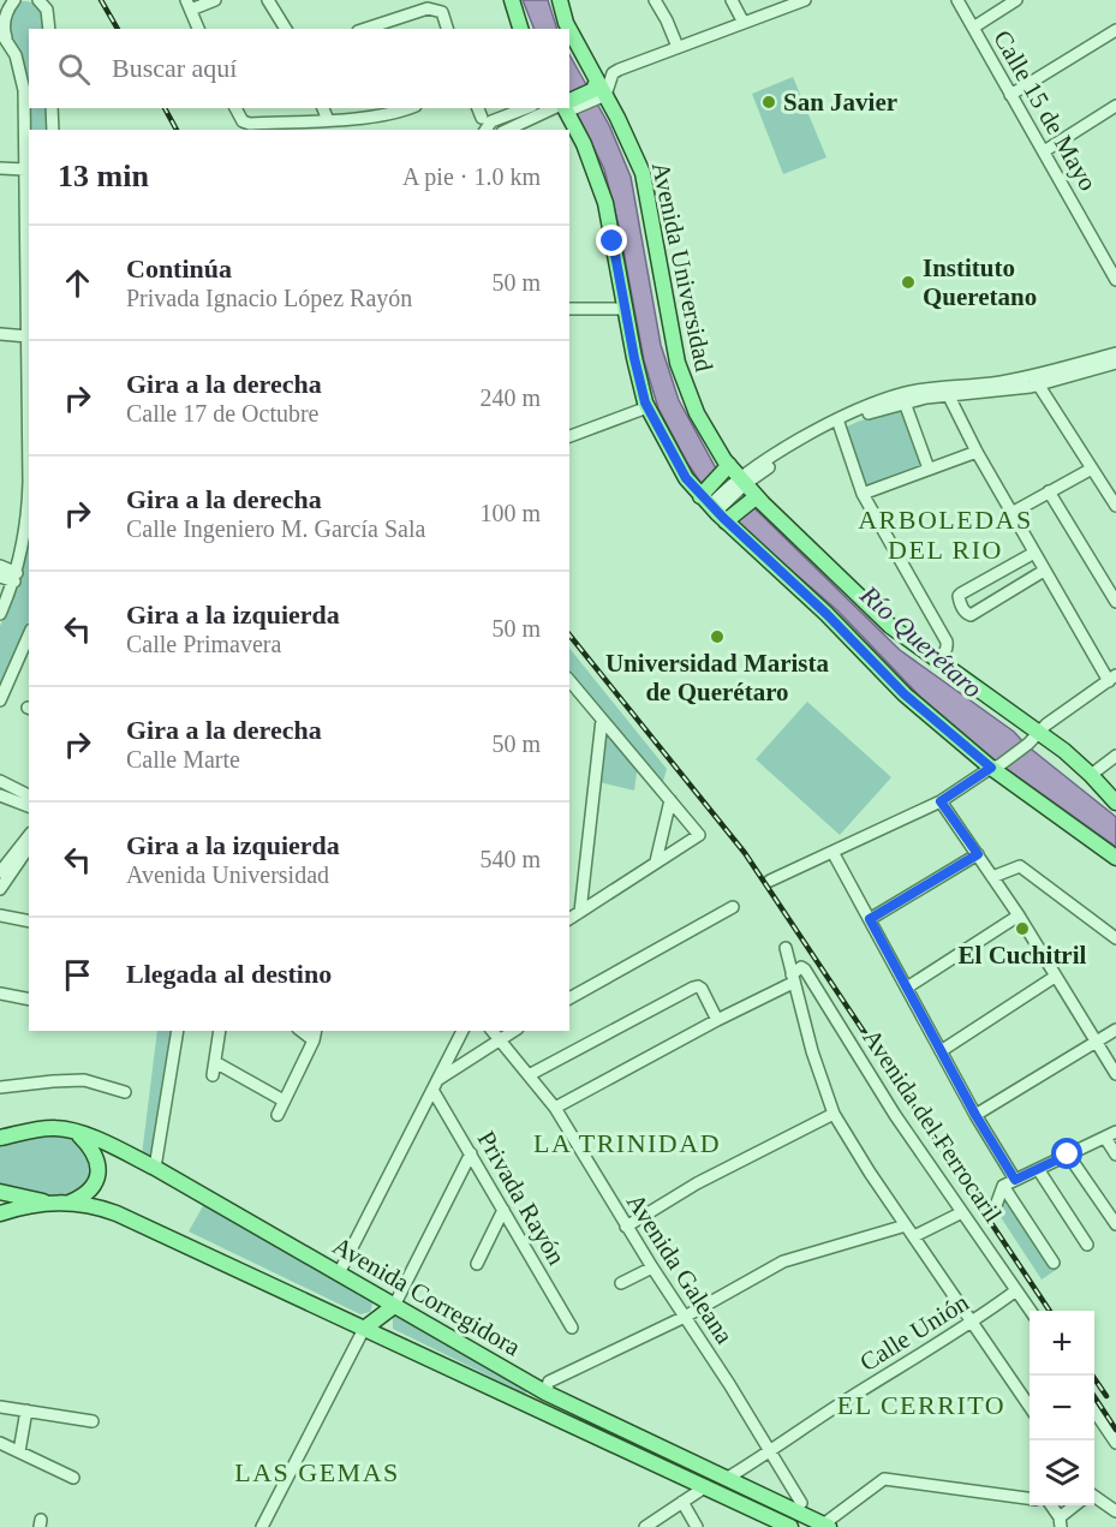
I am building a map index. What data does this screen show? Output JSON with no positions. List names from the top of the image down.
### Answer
{
  "streets": {
    "main road": ["Avenida Universidad", "Avenida Corregidora"],
    "street": [
      "Calle 15 de Mayo",
      "Avenida del Ferrocaril",
      "Privada Rayón",
      "Avenida Galeana",
      "Calle Unión"
    ]
  },
  "crossings": [
    ["Avenida del Ferrocaril", "Calle Unión"],
    ["Avenida Galeana", "Calle Unión"],
    ["Avenida Corregidora", "Calle Unión"]
  ],
  "districts": [
    "ARBOLEDAS DEL RIO",
    "LA TRINIDAD",
    "EL CERRITO",
    "LAS GEMAS"
  ],
  "water": ["Río Querétaro"],
  "places": [
    "San Javier",
    "Instituto Queretano",
    "Universidad Marista de Querétaro",
    "El Cuchitril"
  ],
  "page": {
    "search": "Buscar aquí",
    "heading": ["13 min", "A pie · 1.0 km"],
    "list": [
      ["Continúa", "Privada Ignacio López Rayón", "50 m"],
      ["Gira a la derecha", "Calle 17 de Octubre", "240 m"],
      ["Gira a la derecha", "Calle Ingeniero M. García Sala", "100 m"],
      ["Gira a la izquierda", "Calle Primavera", "50 m"],
      ["Gira a la derecha", "Calle Marte", "50 m"],
      ["Gira a la izquierda", "Avenida Universidad", "540 m"],
      "Llegada al destino"
    ],
    "map_buttons": ["+", "−"]
  }
}
